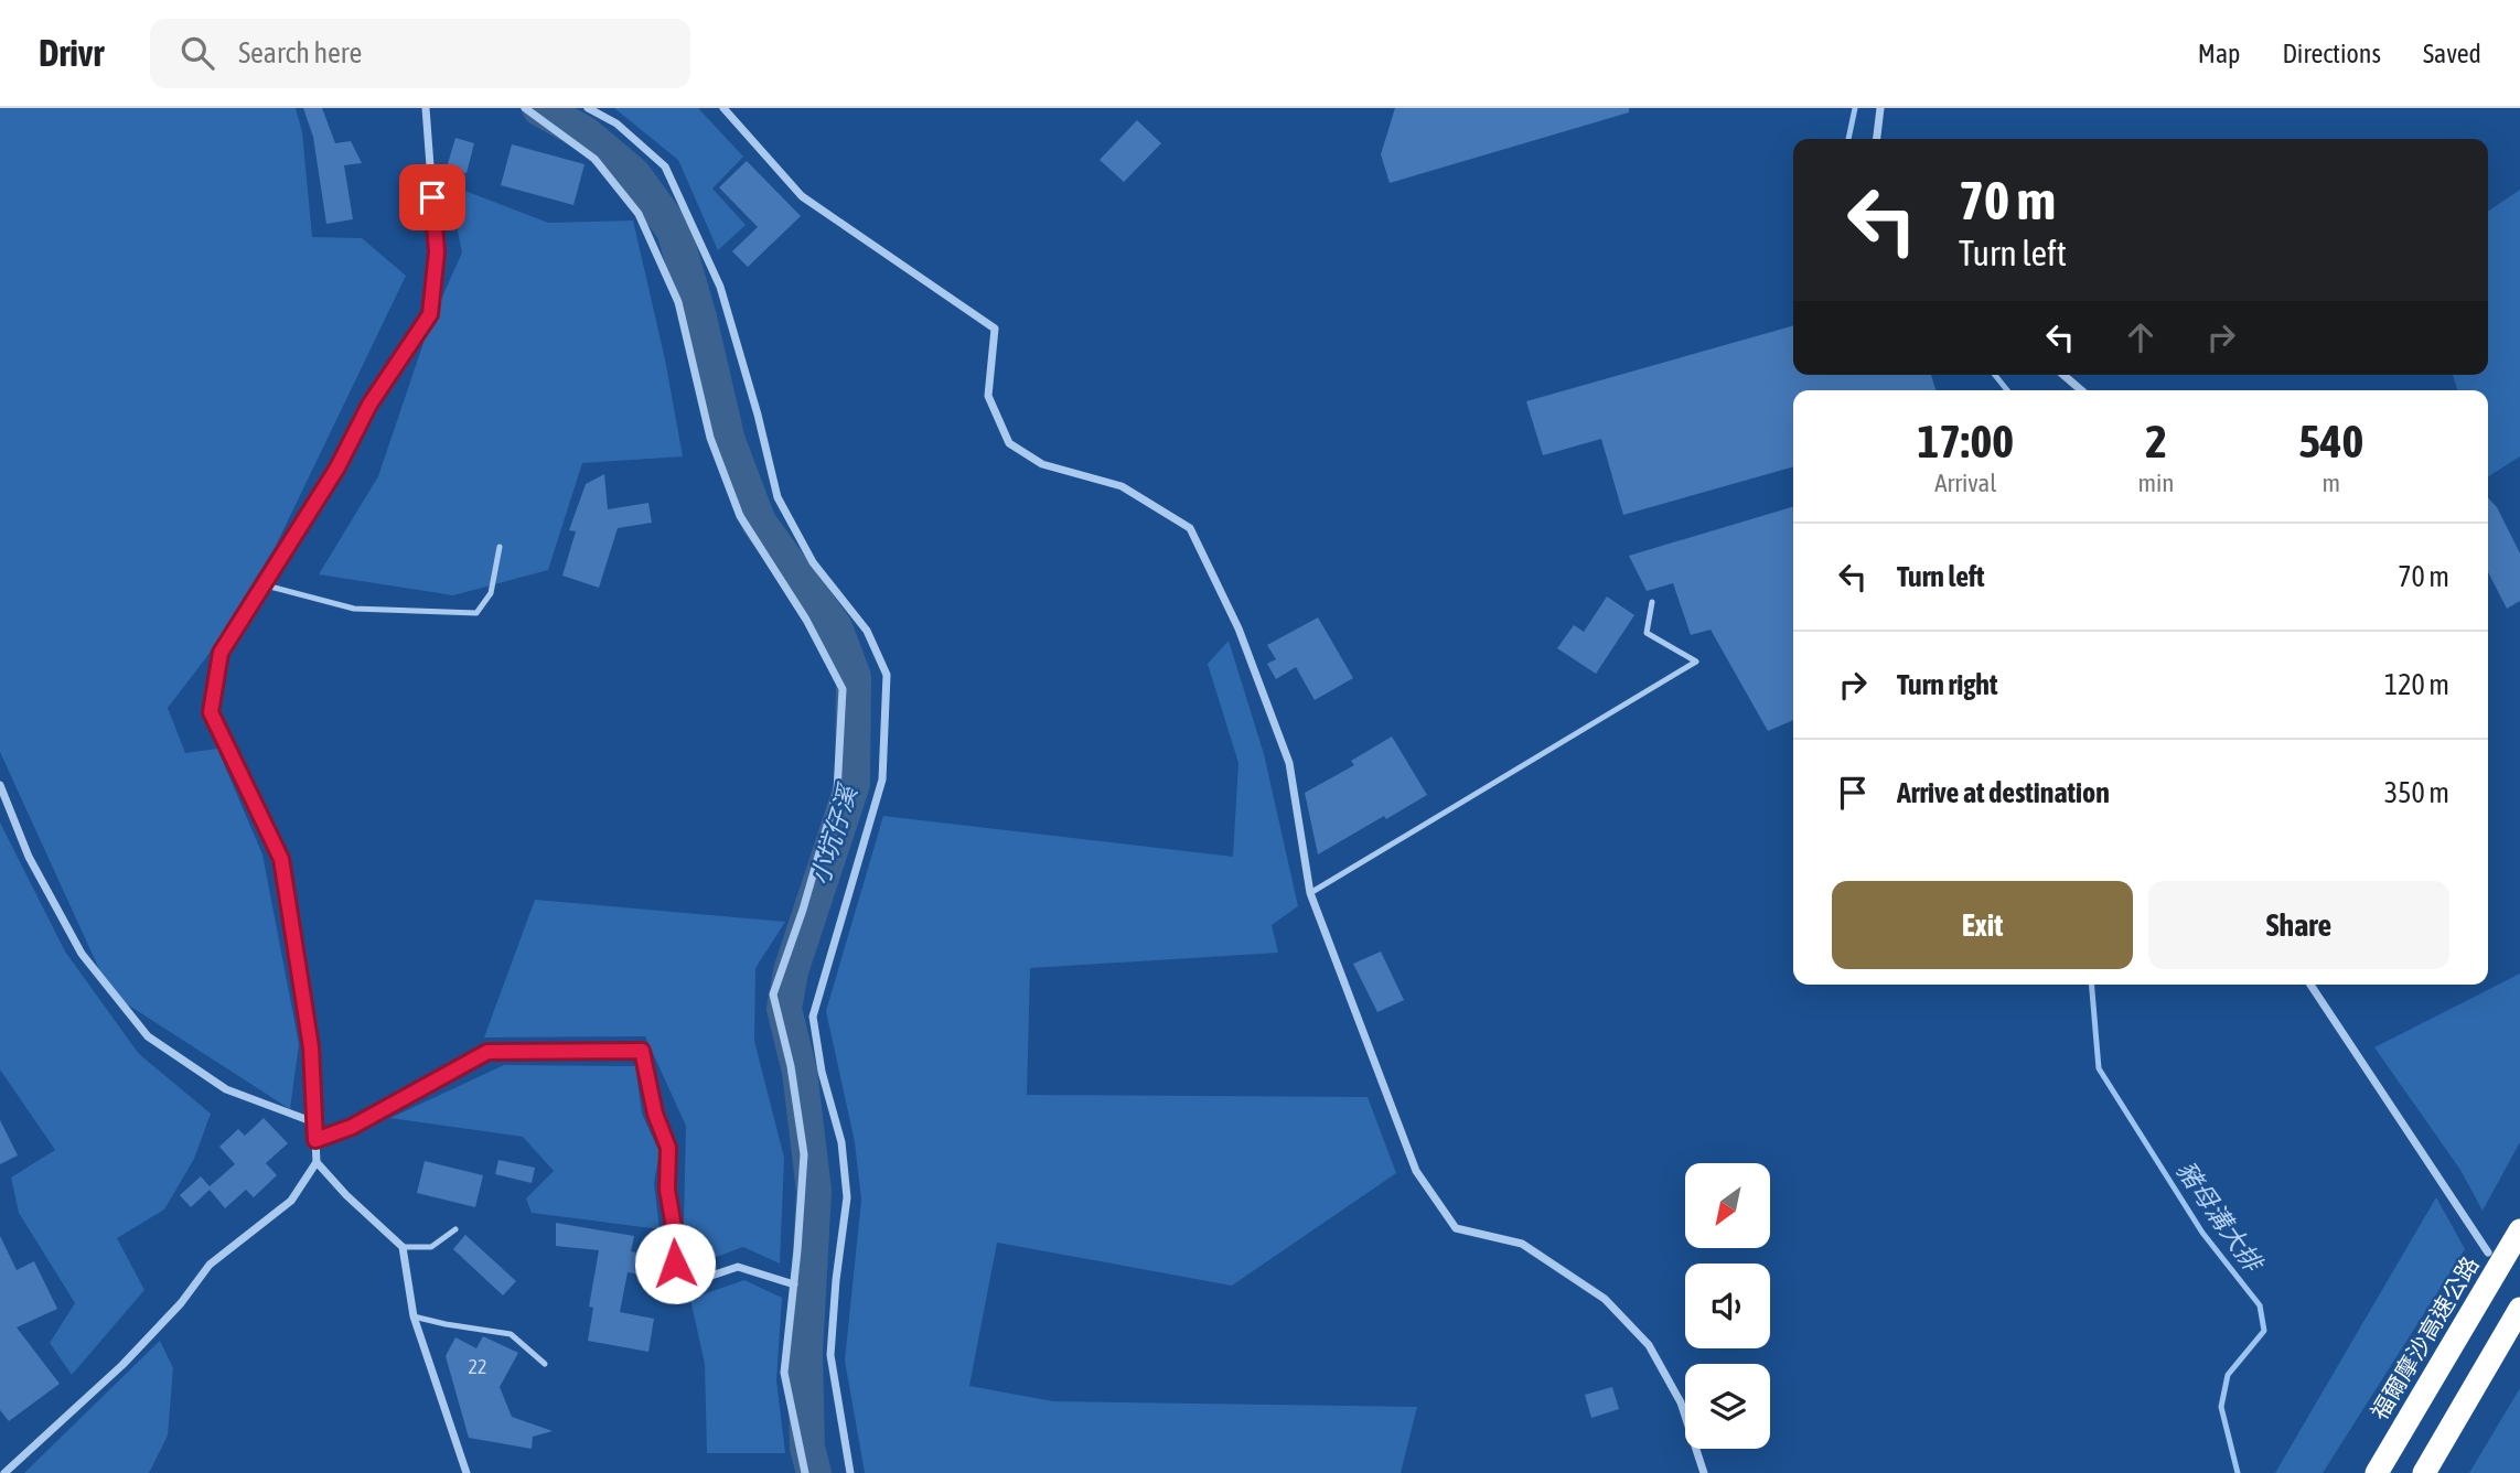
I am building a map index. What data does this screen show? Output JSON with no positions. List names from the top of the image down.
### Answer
{
  "streets": {
    "highway": ["福爾摩沙高速公路"]
  },
  "water": ["小坑仔溪", "豬母溝大排"],
  "house_numbers": ["22"],
  "north": "bottom left",
  "page": {
    "header": "Drivr",
    "search": "Search here",
    "nav": ["Map", "Directions", "Saved"],
    "turn": ["70 m", "Turn left"],
    "eta": [
      "17:00",
      "Arrival",
      "2",
      "min",
      "540",
      "m"
    ],
    "list": [
      {
        "name": "Turn left",
        "value": "70 m"
      },
      {
        "name": "Turn right",
        "value": "120 m"
      },
      {
        "name": "Arrive at destination",
        "value": "350 m"
      }
    ],
    "buttons": ["Exit", "Share"]
  }
}
